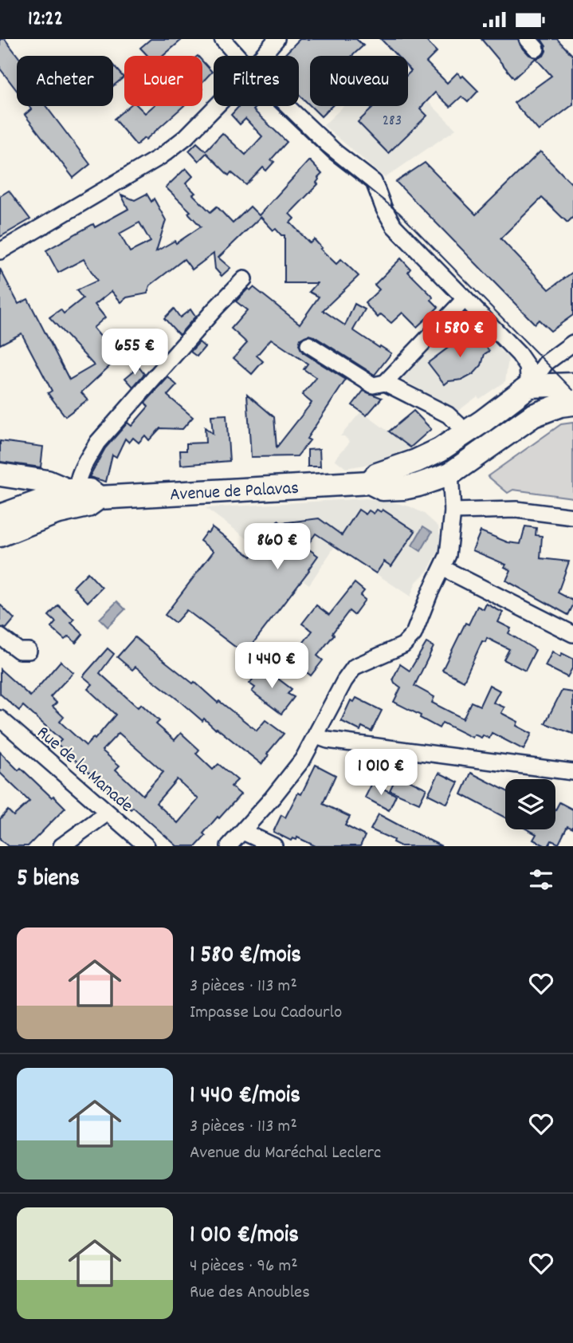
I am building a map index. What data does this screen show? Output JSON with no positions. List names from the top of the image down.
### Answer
{
  "streets": {
    "main road": ["Avenue de Palavas"],
    "street": ["Rue de la Manade"]
  },
  "house_numbers": ["283"],
  "page": {
    "status": "12:22",
    "chip": [
      "Acheter",
      "Louer",
      "Filtres",
      "Nouveau"
    ],
    "price": [
      "1 580 €",
      "655 €",
      "860 €",
      "1 440 €",
      "1 010 €"
    ],
    "heading": "5 biens",
    "list": [
      {
        "name": "1 580 €/mois",
        "note": "3 pièces · 113 m² · Impasse Lou Cadourlo"
      },
      {
        "name": "1 440 €/mois",
        "note": "3 pièces · 113 m² · Avenue du Maréchal Leclerc"
      },
      {
        "name": "1 010 €/mois",
        "note": "4 pièces · 96 m² · Rue des Anoubles"
      }
    ]
  }
}
